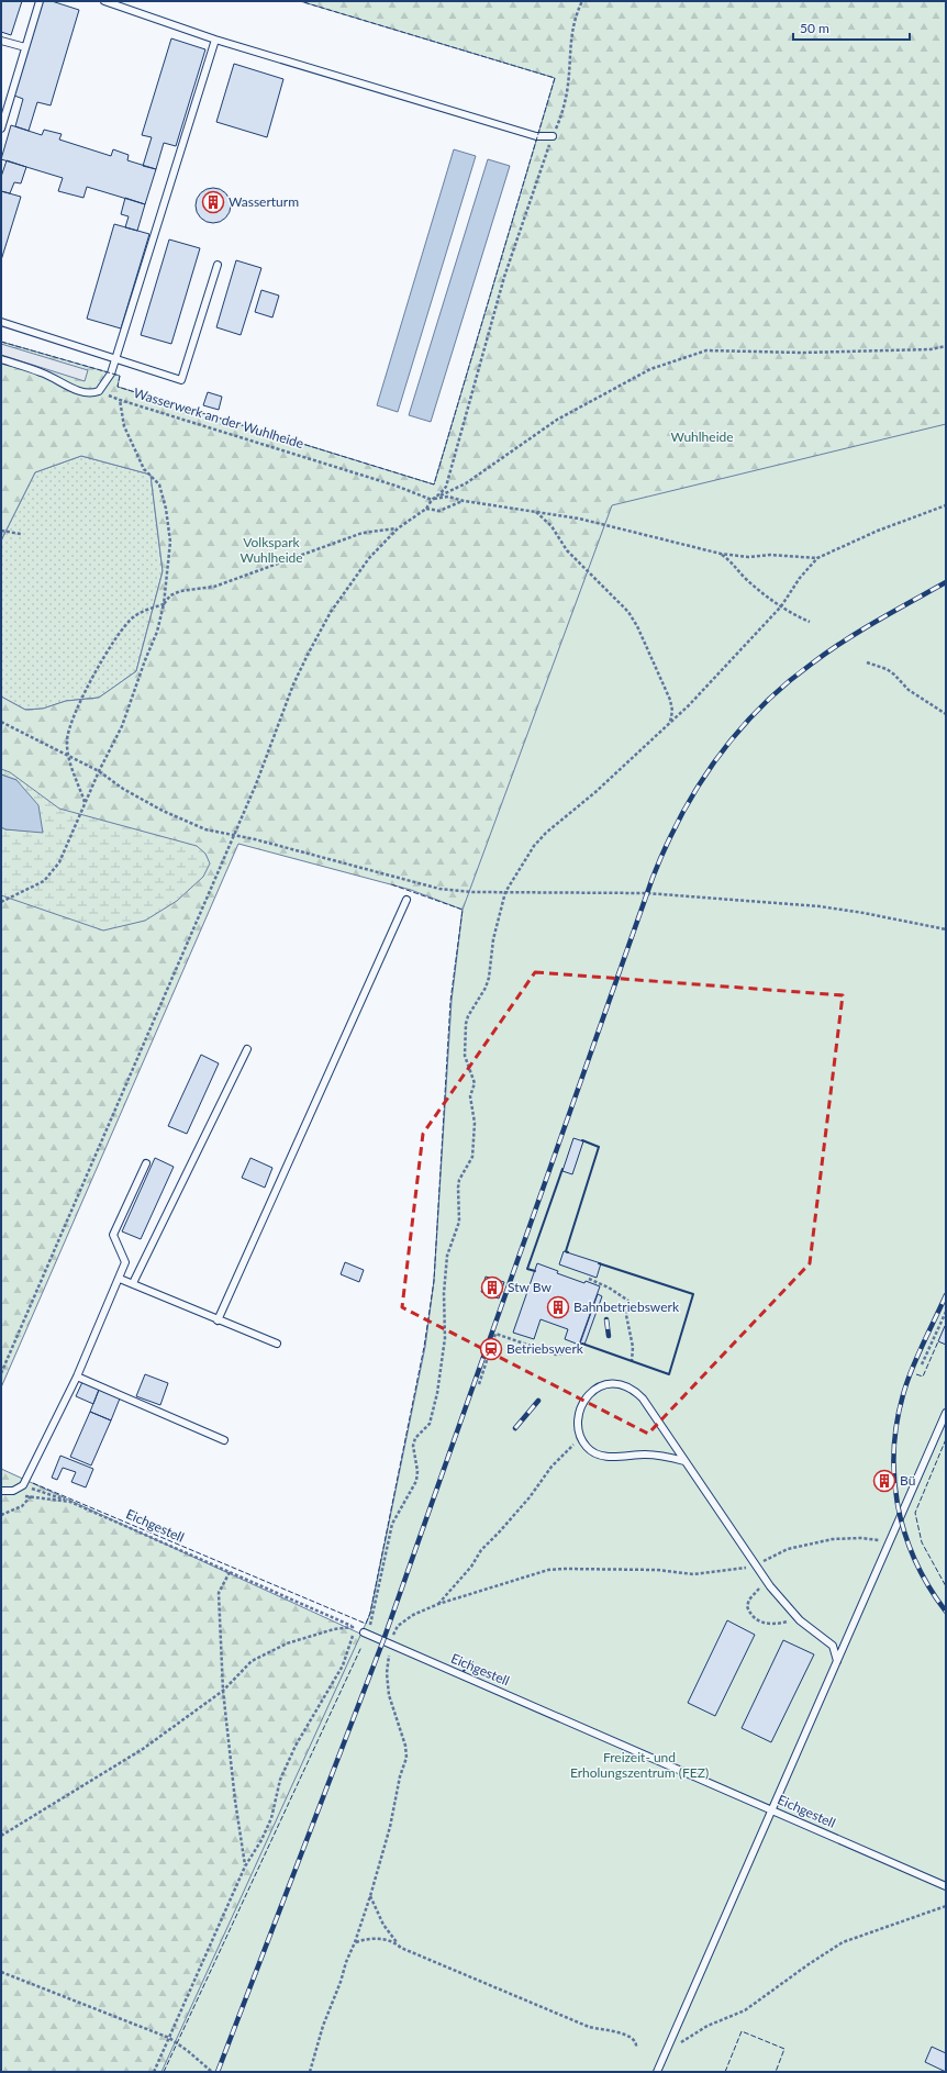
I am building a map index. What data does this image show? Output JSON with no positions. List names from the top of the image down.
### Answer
{
  "streets": {
    "lane": ["Eichgestell"],
    "path": ["Wasserwerk an der Wuhlheide"]
  },
  "parks": ["Wuhlheide", "Volkspark Wuhlheide", "Freizeit- und Erholungszentrum (FEZ)"],
  "places": {
    "building": [
      "Wasserturm",
      "Stw Bw",
      "Bahnbetriebswerk",
      "Bü"
    ],
    "station": ["Betriebswerk"]
  },
  "scale_bar": "50 m"
}
